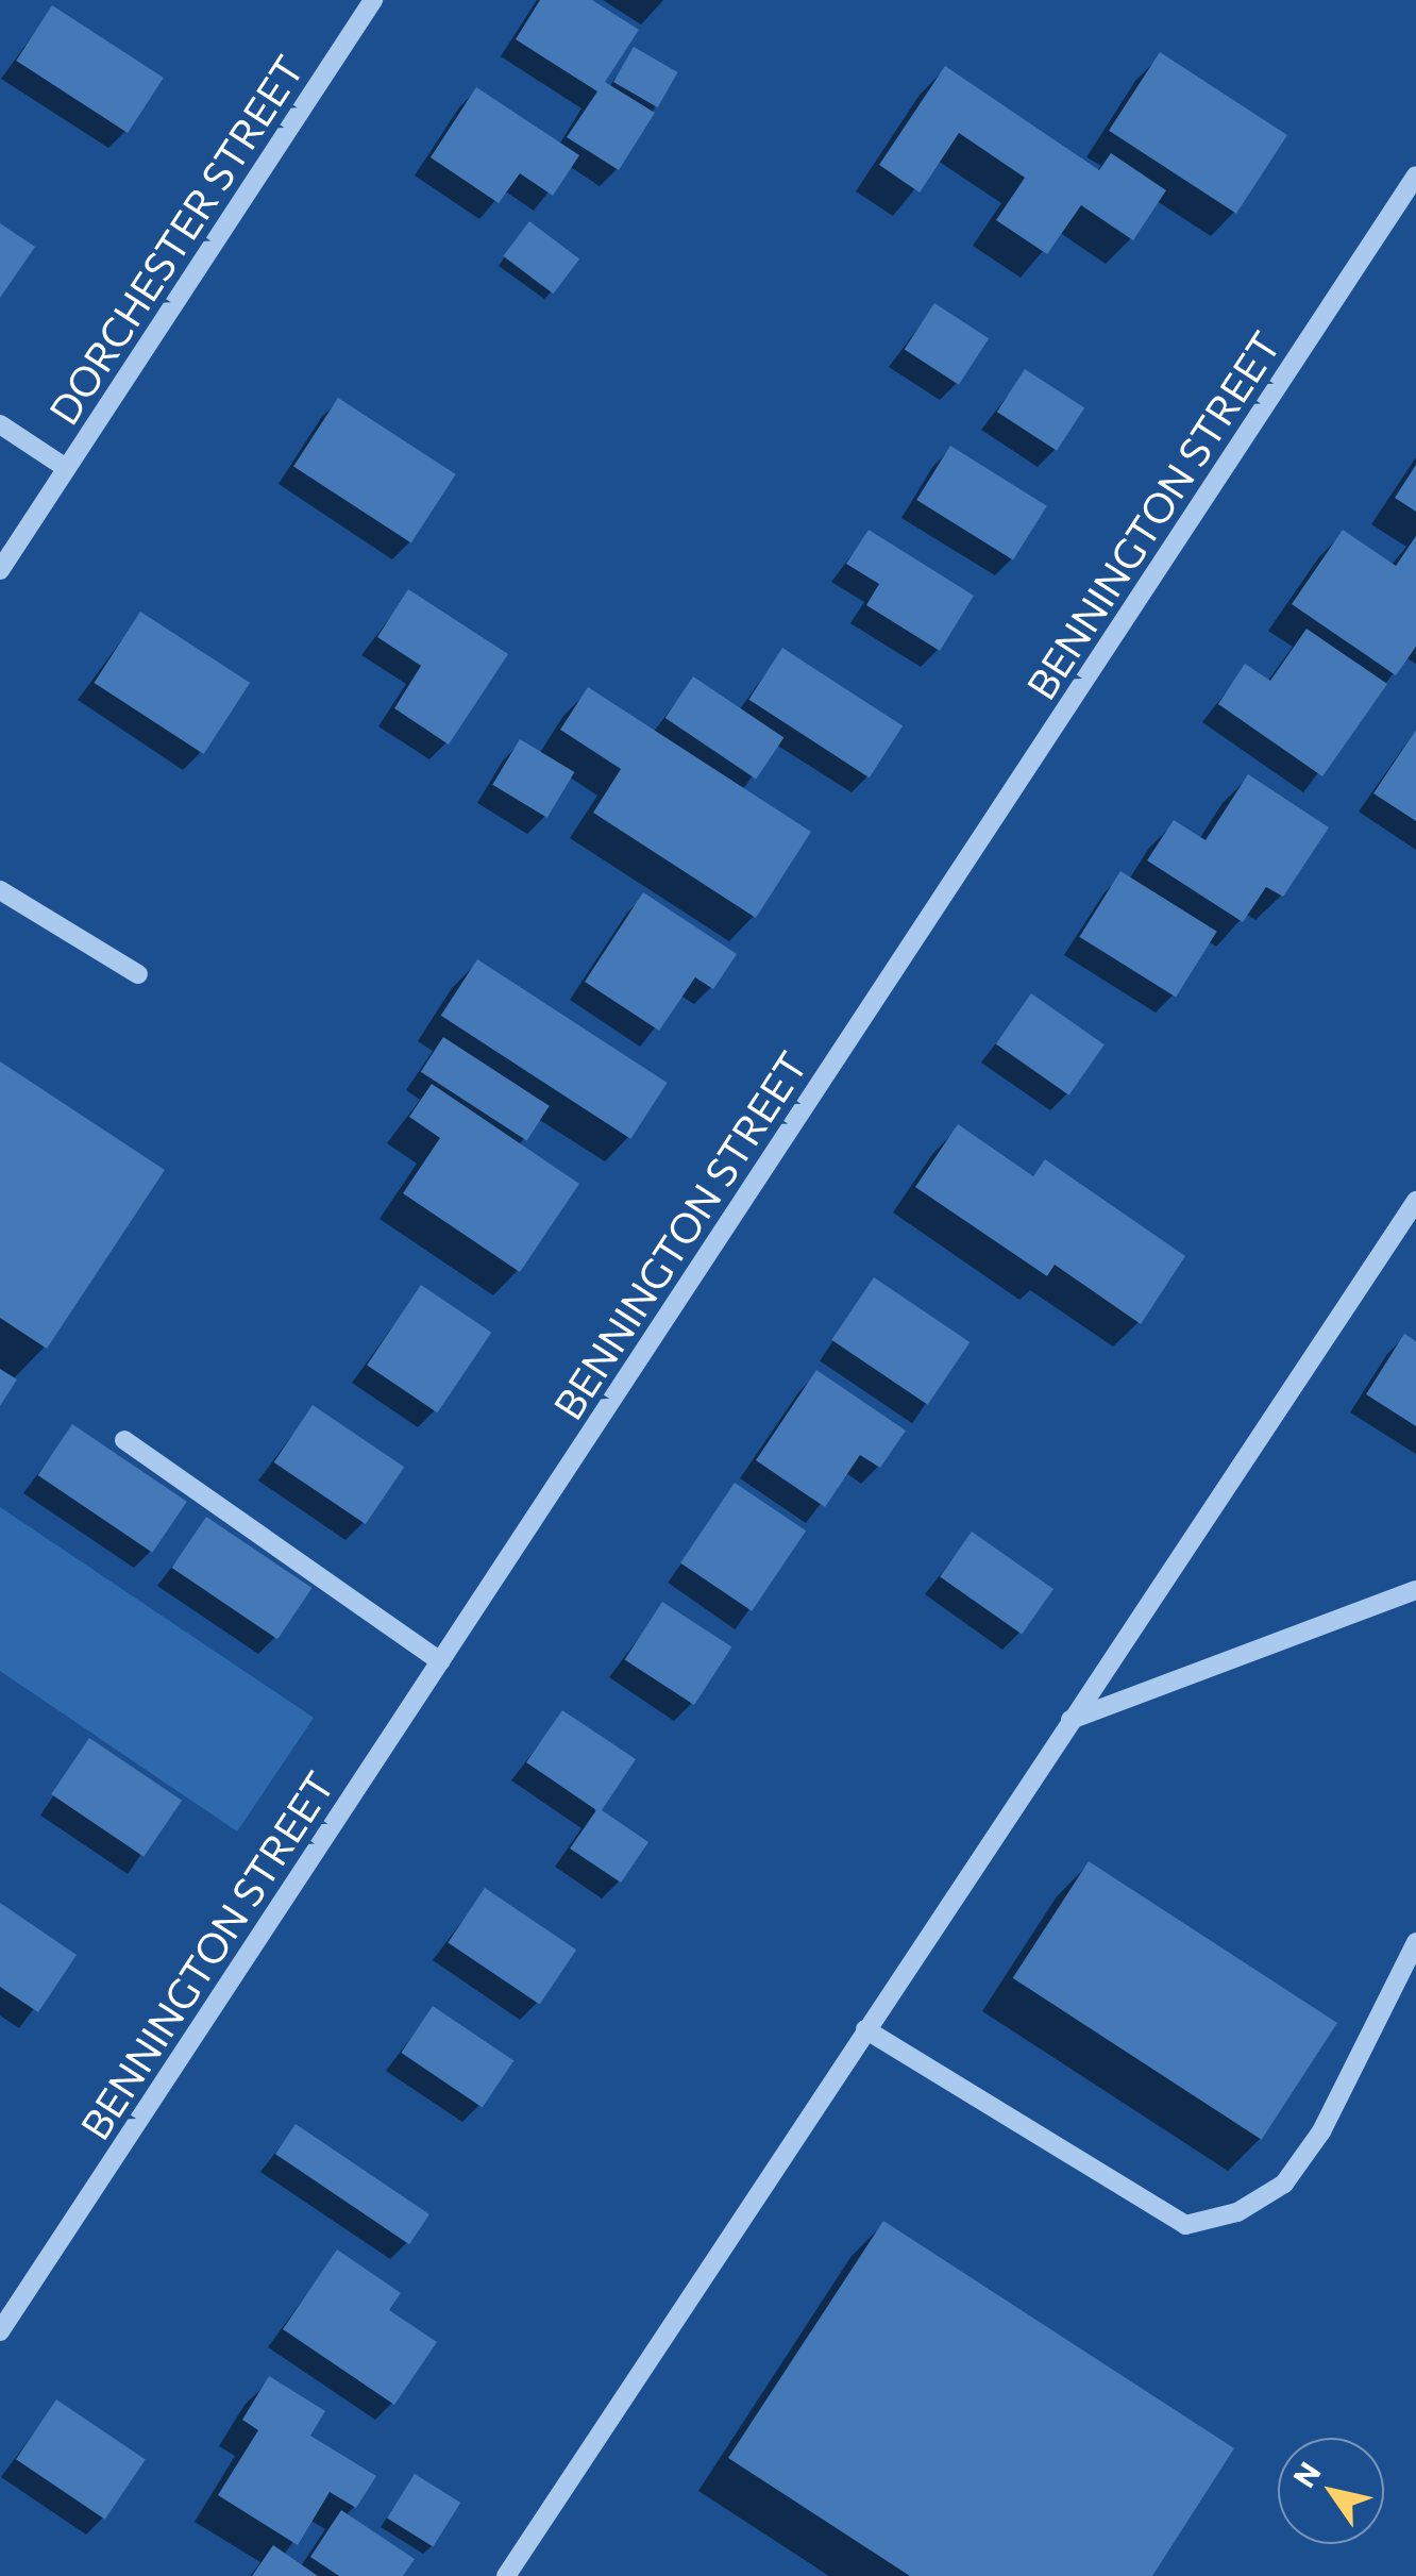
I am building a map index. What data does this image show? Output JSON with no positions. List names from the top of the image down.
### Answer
{
  "streets": {
    "street": ["DORCHESTER STREET", "BENNINGTON STREET"]
  },
  "north": "top left"
}
